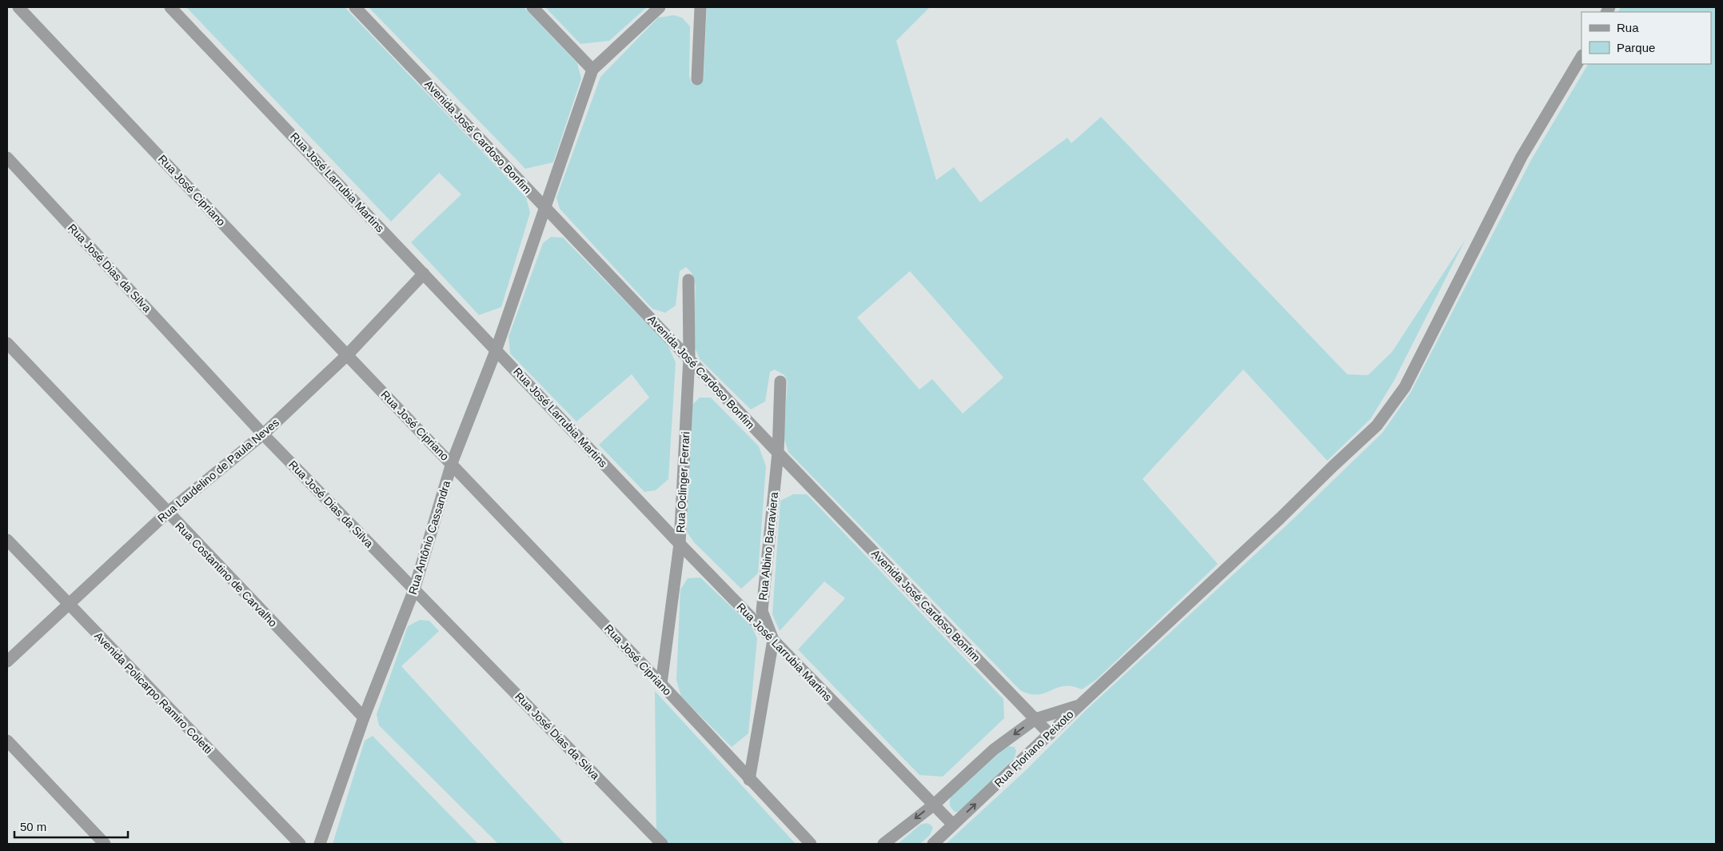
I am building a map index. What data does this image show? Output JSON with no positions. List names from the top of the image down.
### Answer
{
  "streets": {
    "street": [
      "Avenida José Cardoso Bonfim",
      "Rua José Larrubia Martins",
      "Rua José Cipriano",
      "Rua José Dias da Silva",
      "Rua Laudelino de Paula Neves",
      "Rua Oclinger Ferrari",
      "Rua Antônio Cassandra",
      "Rua Albino Barraviera",
      "Rua Costantino de Carvalho",
      "Avenida Policarpo Ramiro Coletti",
      "Rua Floriano Peixoto"
    ]
  },
  "crossings": [
    ["Avenida José Cardoso Bonfim", "Rua Oclinger Ferrari"],
    ["Avenida José Cardoso Bonfim", "Rua Antônio Cassandra"],
    ["Avenida José Cardoso Bonfim", "Rua Albino Barraviera"],
    ["Avenida José Cardoso Bonfim", "Rua Floriano Peixoto"],
    ["Rua José Larrubia Martins", "Rua Laudelino de Paula Neves"],
    ["Rua José Larrubia Martins", "Rua Oclinger Ferrari"],
    ["Rua José Larrubia Martins", "Rua Antônio Cassandra"],
    ["Rua José Larrubia Martins", "Rua Albino Barraviera"],
    ["Rua José Larrubia Martins", "Rua Floriano Peixoto"],
    ["Rua José Cipriano", "Rua Laudelino de Paula Neves"],
    ["Rua José Cipriano", "Rua Oclinger Ferrari"],
    ["Rua José Cipriano", "Rua Antônio Cassandra"],
    ["Rua José Dias da Silva", "Rua Laudelino de Paula Neves"],
    ["Rua José Dias da Silva", "Rua Antônio Cassandra"],
    ["Rua Laudelino de Paula Neves", "Rua Costantino de Carvalho"],
    ["Rua Laudelino de Paula Neves", "Avenida Policarpo Ramiro Coletti"],
    ["Rua Antônio Cassandra", "Rua Costantino de Carvalho"]
  ],
  "legend": ["Rua", "Parque"],
  "scale_bar": "50 m"
}
